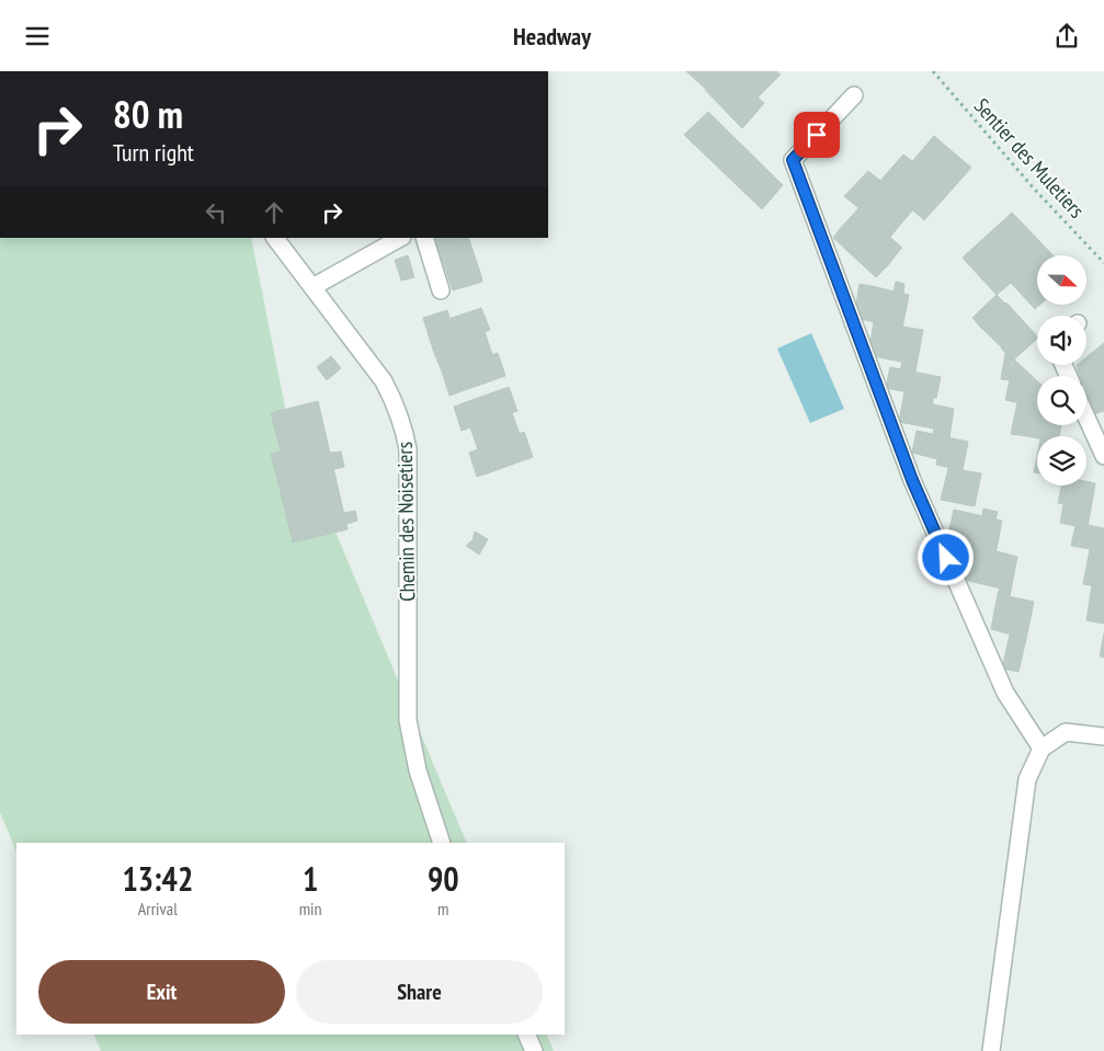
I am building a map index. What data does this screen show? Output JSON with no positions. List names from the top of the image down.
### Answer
{
  "streets": {
    "street": ["Chemin des Noisetiers"],
    "path": ["Sentier des Muletiers"]
  },
  "north": "right",
  "page": {
    "header": "Headway",
    "turn": ["80 m", "Turn right"],
    "eta": [
      "13:42",
      "Arrival",
      "1",
      "min",
      "90",
      "m"
    ],
    "buttons": ["Exit", "Share"]
  }
}
